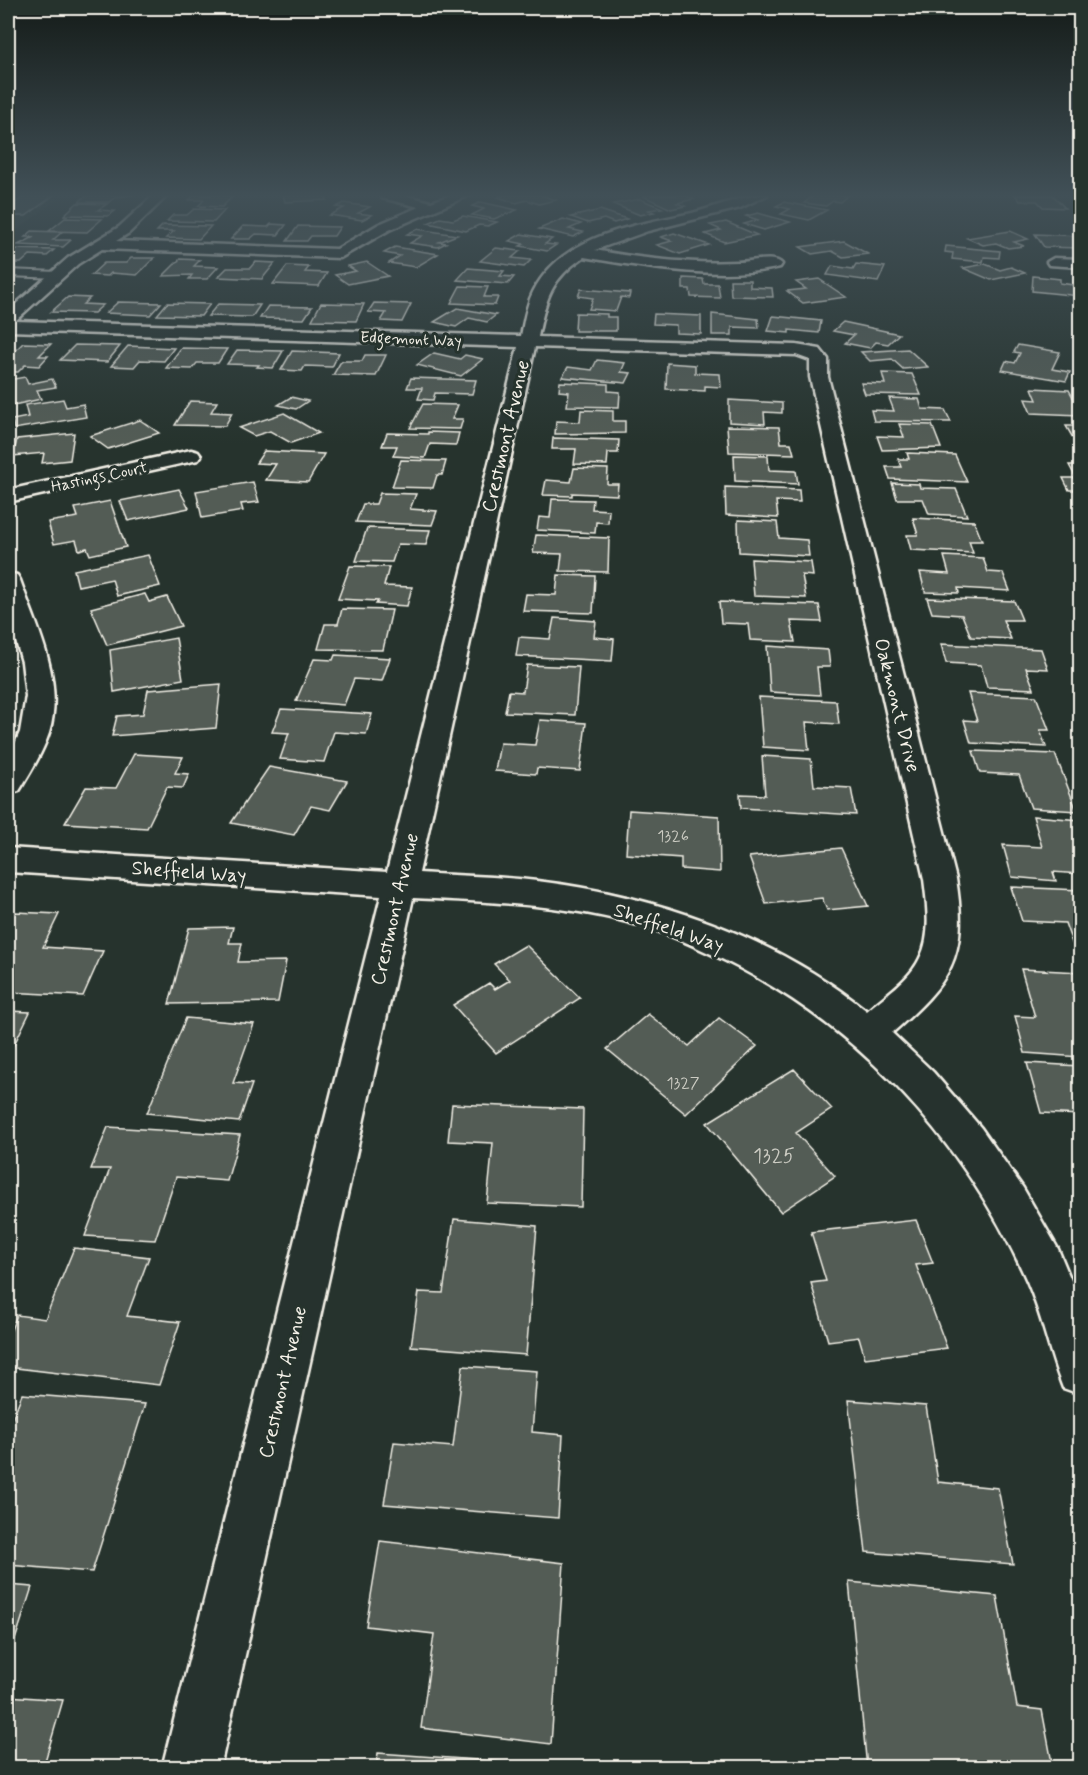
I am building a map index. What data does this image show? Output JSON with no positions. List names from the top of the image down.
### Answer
{
  "streets": {
    "street": [
      "Edgemont Way",
      "Crestmont Avenue",
      "Hastings Court",
      "Oakmont Drive",
      "Sheffield Way"
    ]
  },
  "crossings": [
    ["Edgemont Way", "Crestmont Avenue"],
    ["Edgemont Way", "Oakmont Drive"],
    ["Crestmont Avenue", "Sheffield Way"],
    ["Oakmont Drive", "Sheffield Way"]
  ],
  "house_numbers": ["1326", "1327", "1325"]
}
